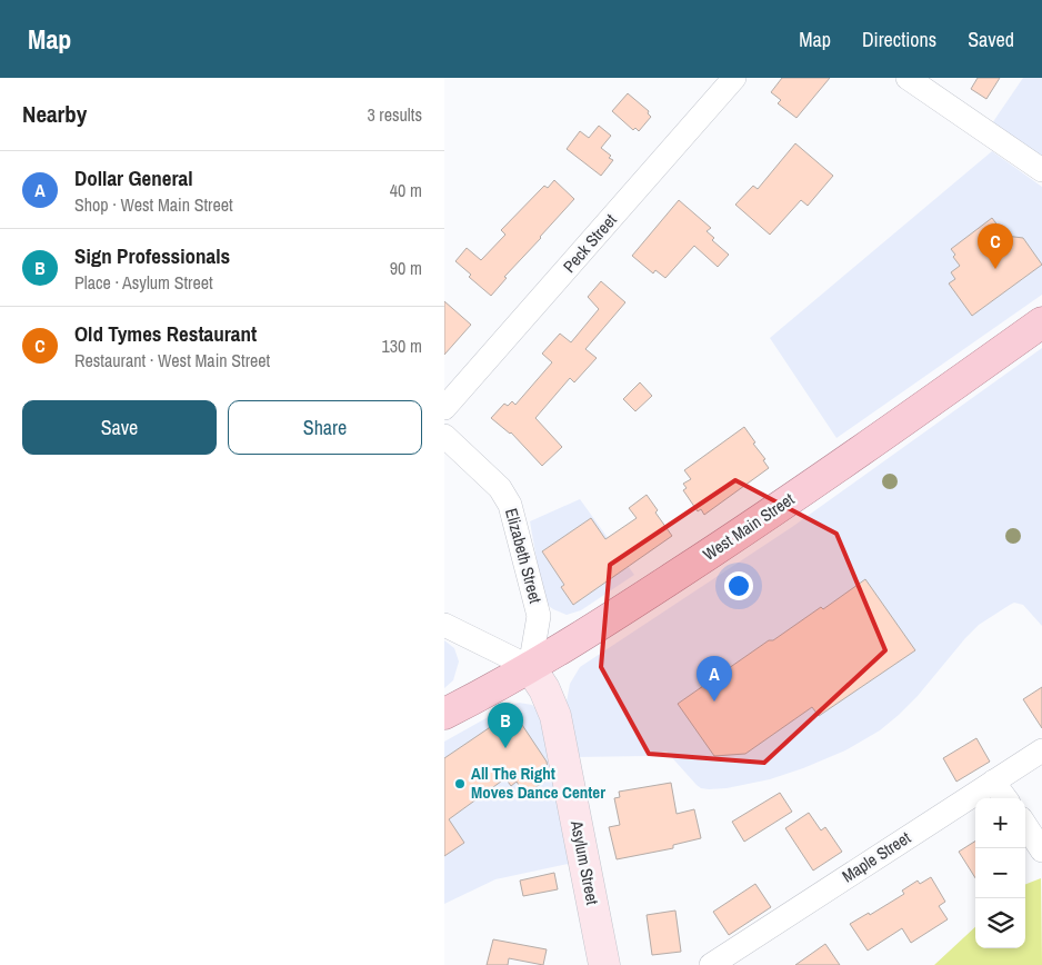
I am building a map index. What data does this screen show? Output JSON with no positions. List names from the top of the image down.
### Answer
{
  "streets": {
    "main road": ["West Main Street"],
    "street": [
      "Peck Street",
      "Elizabeth Street",
      "Maple Street",
      "Asylum Street"
    ]
  },
  "crossings": [
    ["West Main Street", "Elizabeth Street"],
    ["West Main Street", "Asylum Street"],
    ["Elizabeth Street", "Asylum Street"]
  ],
  "places": ["All The Right Moves Dance Center"],
  "page": {
    "header": "Map",
    "nav": ["Map", "Directions", "Saved"],
    "heading": ["Nearby", "3 results"],
    "list": [
      {
        "mark": "A",
        "name": "Dollar General",
        "note": "Shop · West Main Street",
        "value": "40 m"
      },
      {
        "mark": "B",
        "name": "Sign Professionals",
        "note": "Place · Asylum Street",
        "value": "90 m"
      },
      {
        "mark": "C",
        "name": "Old Tymes Restaurant",
        "note": "Restaurant · West Main Street",
        "value": "130 m"
      }
    ],
    "pins": ["C", "A", "B"],
    "buttons": ["Save", "Share"],
    "map_buttons": ["+", "−"]
  }
}
